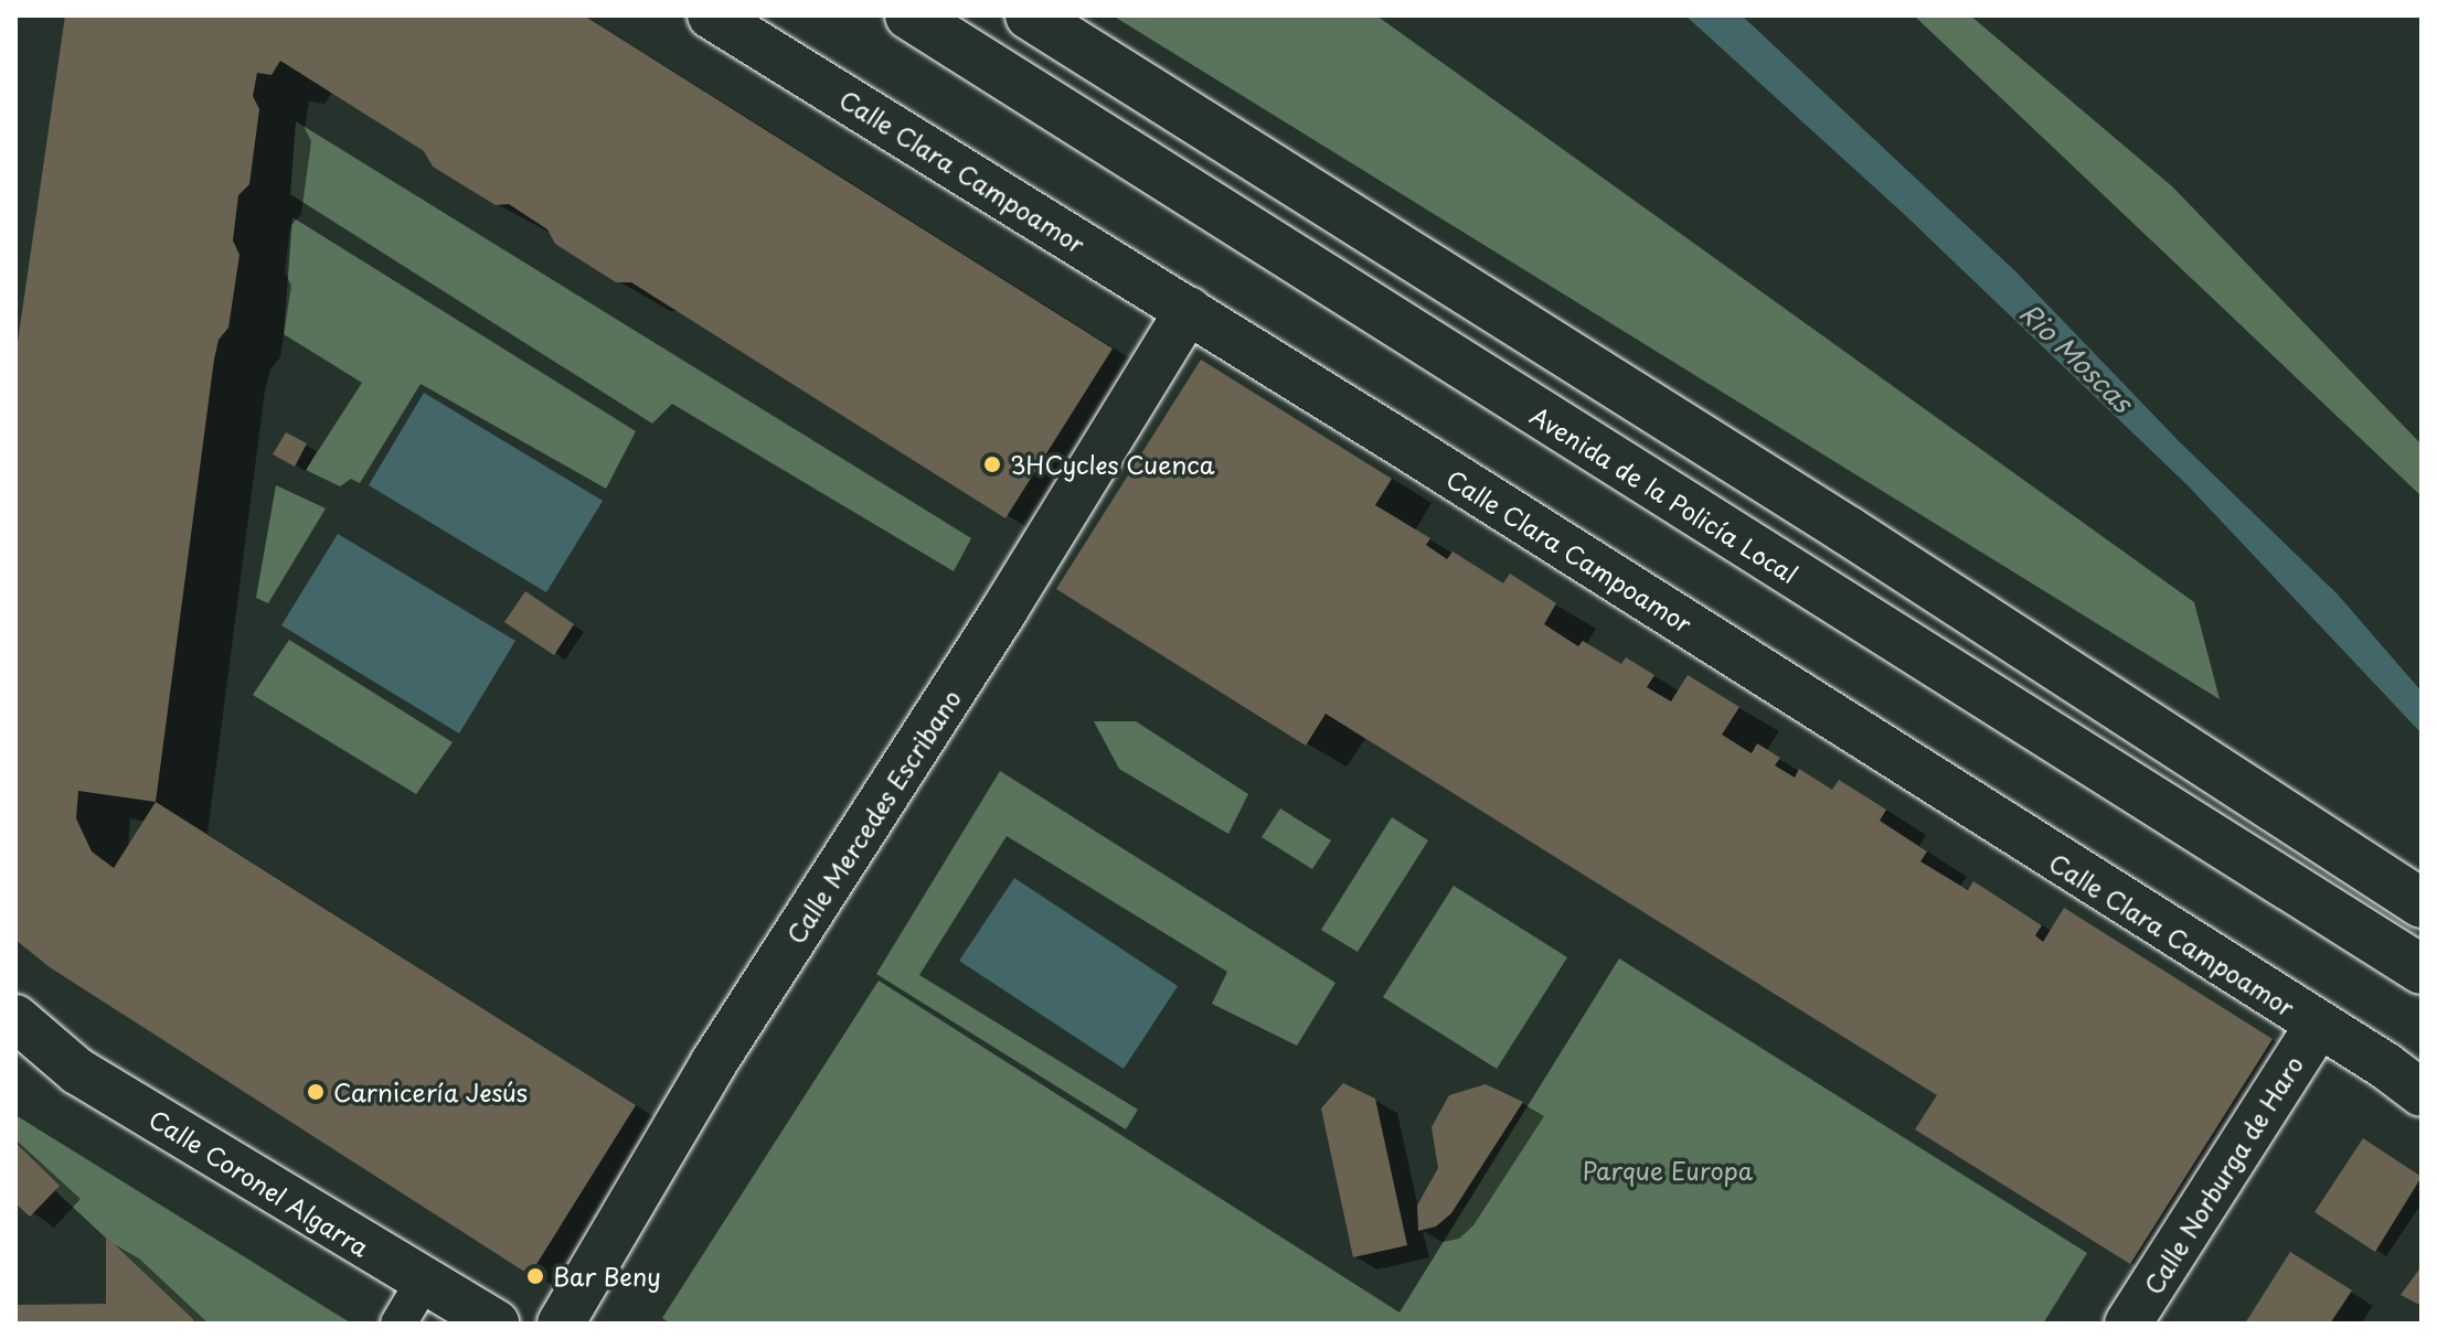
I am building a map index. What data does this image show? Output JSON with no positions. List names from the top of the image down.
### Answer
{
  "streets": {
    "main road": ["Avenida de la Policía Local"],
    "street": [
      "Calle Clara Campoamor",
      "Calle Mercedes Escribano",
      "Calle Norburga de Haro",
      "Calle Coronel Algarra"
    ]
  },
  "crossings": [
    ["Calle Clara Campoamor", "Calle Mercedes Escribano"],
    ["Calle Clara Campoamor", "Calle Norburga de Haro"]
  ],
  "water": ["Rio Moscas"],
  "parks": ["Parque Europa"],
  "places": ["3HCycles Cuenca", "Carnicería Jesús", "Bar Beny"]
}
